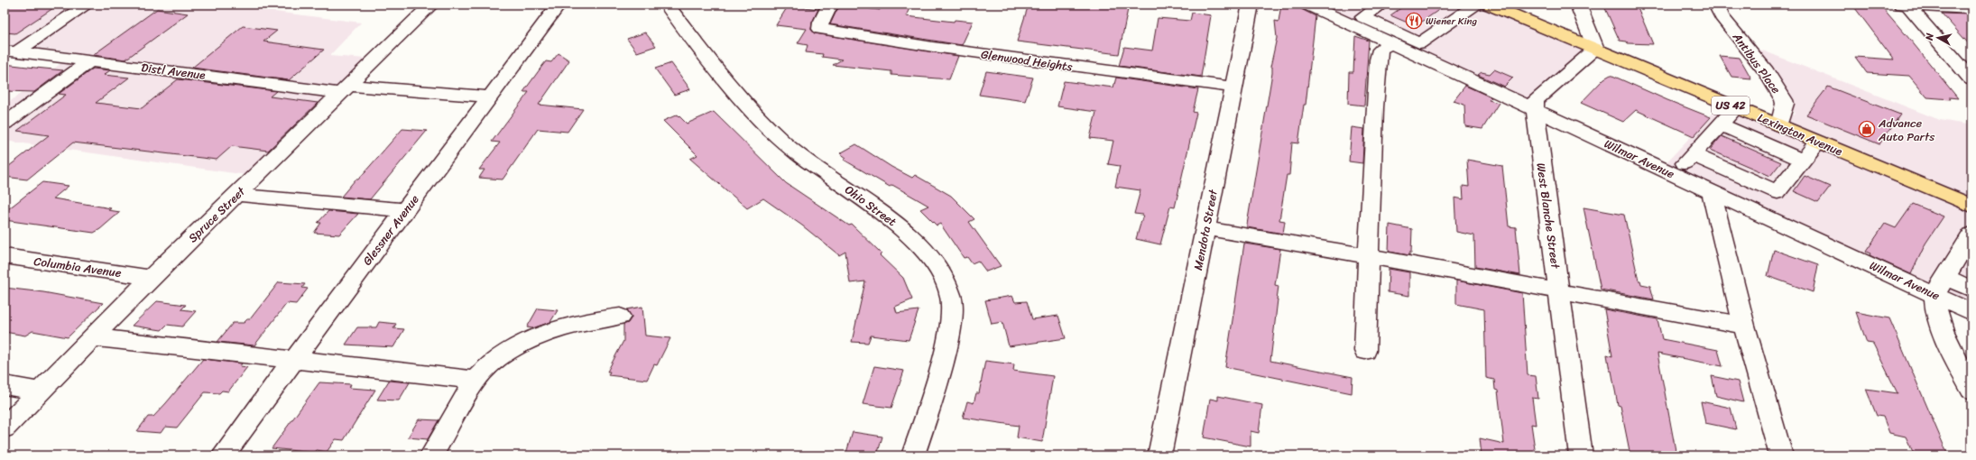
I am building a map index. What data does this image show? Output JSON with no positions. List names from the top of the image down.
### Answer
{
  "streets": {
    "main road": ["US 42", "Lexington Avenue"],
    "street": [
      "Glenwood Heights",
      "Antibus Place",
      "Distl Avenue",
      "Wilmar Avenue",
      "Ohio Street",
      "Spruce Street",
      "West Blanche Street",
      "Glessner Avenue",
      "Mendota Street",
      "Columbia Avenue"
    ]
  },
  "crossings": [
    ["Glenwood Heights", "Mendota Street"],
    ["Antibus Place", "Lexington Avenue"],
    ["Distl Avenue", "Spruce Street"],
    ["Distl Avenue", "Glessner Avenue"],
    ["Wilmar Avenue", "West Blanche Street"],
    ["Spruce Street", "Columbia Avenue"]
  ],
  "places": {
    "restaurant": ["Wiener King"],
    "shop": ["Advance Auto Parts"]
  },
  "north": "left"
}
